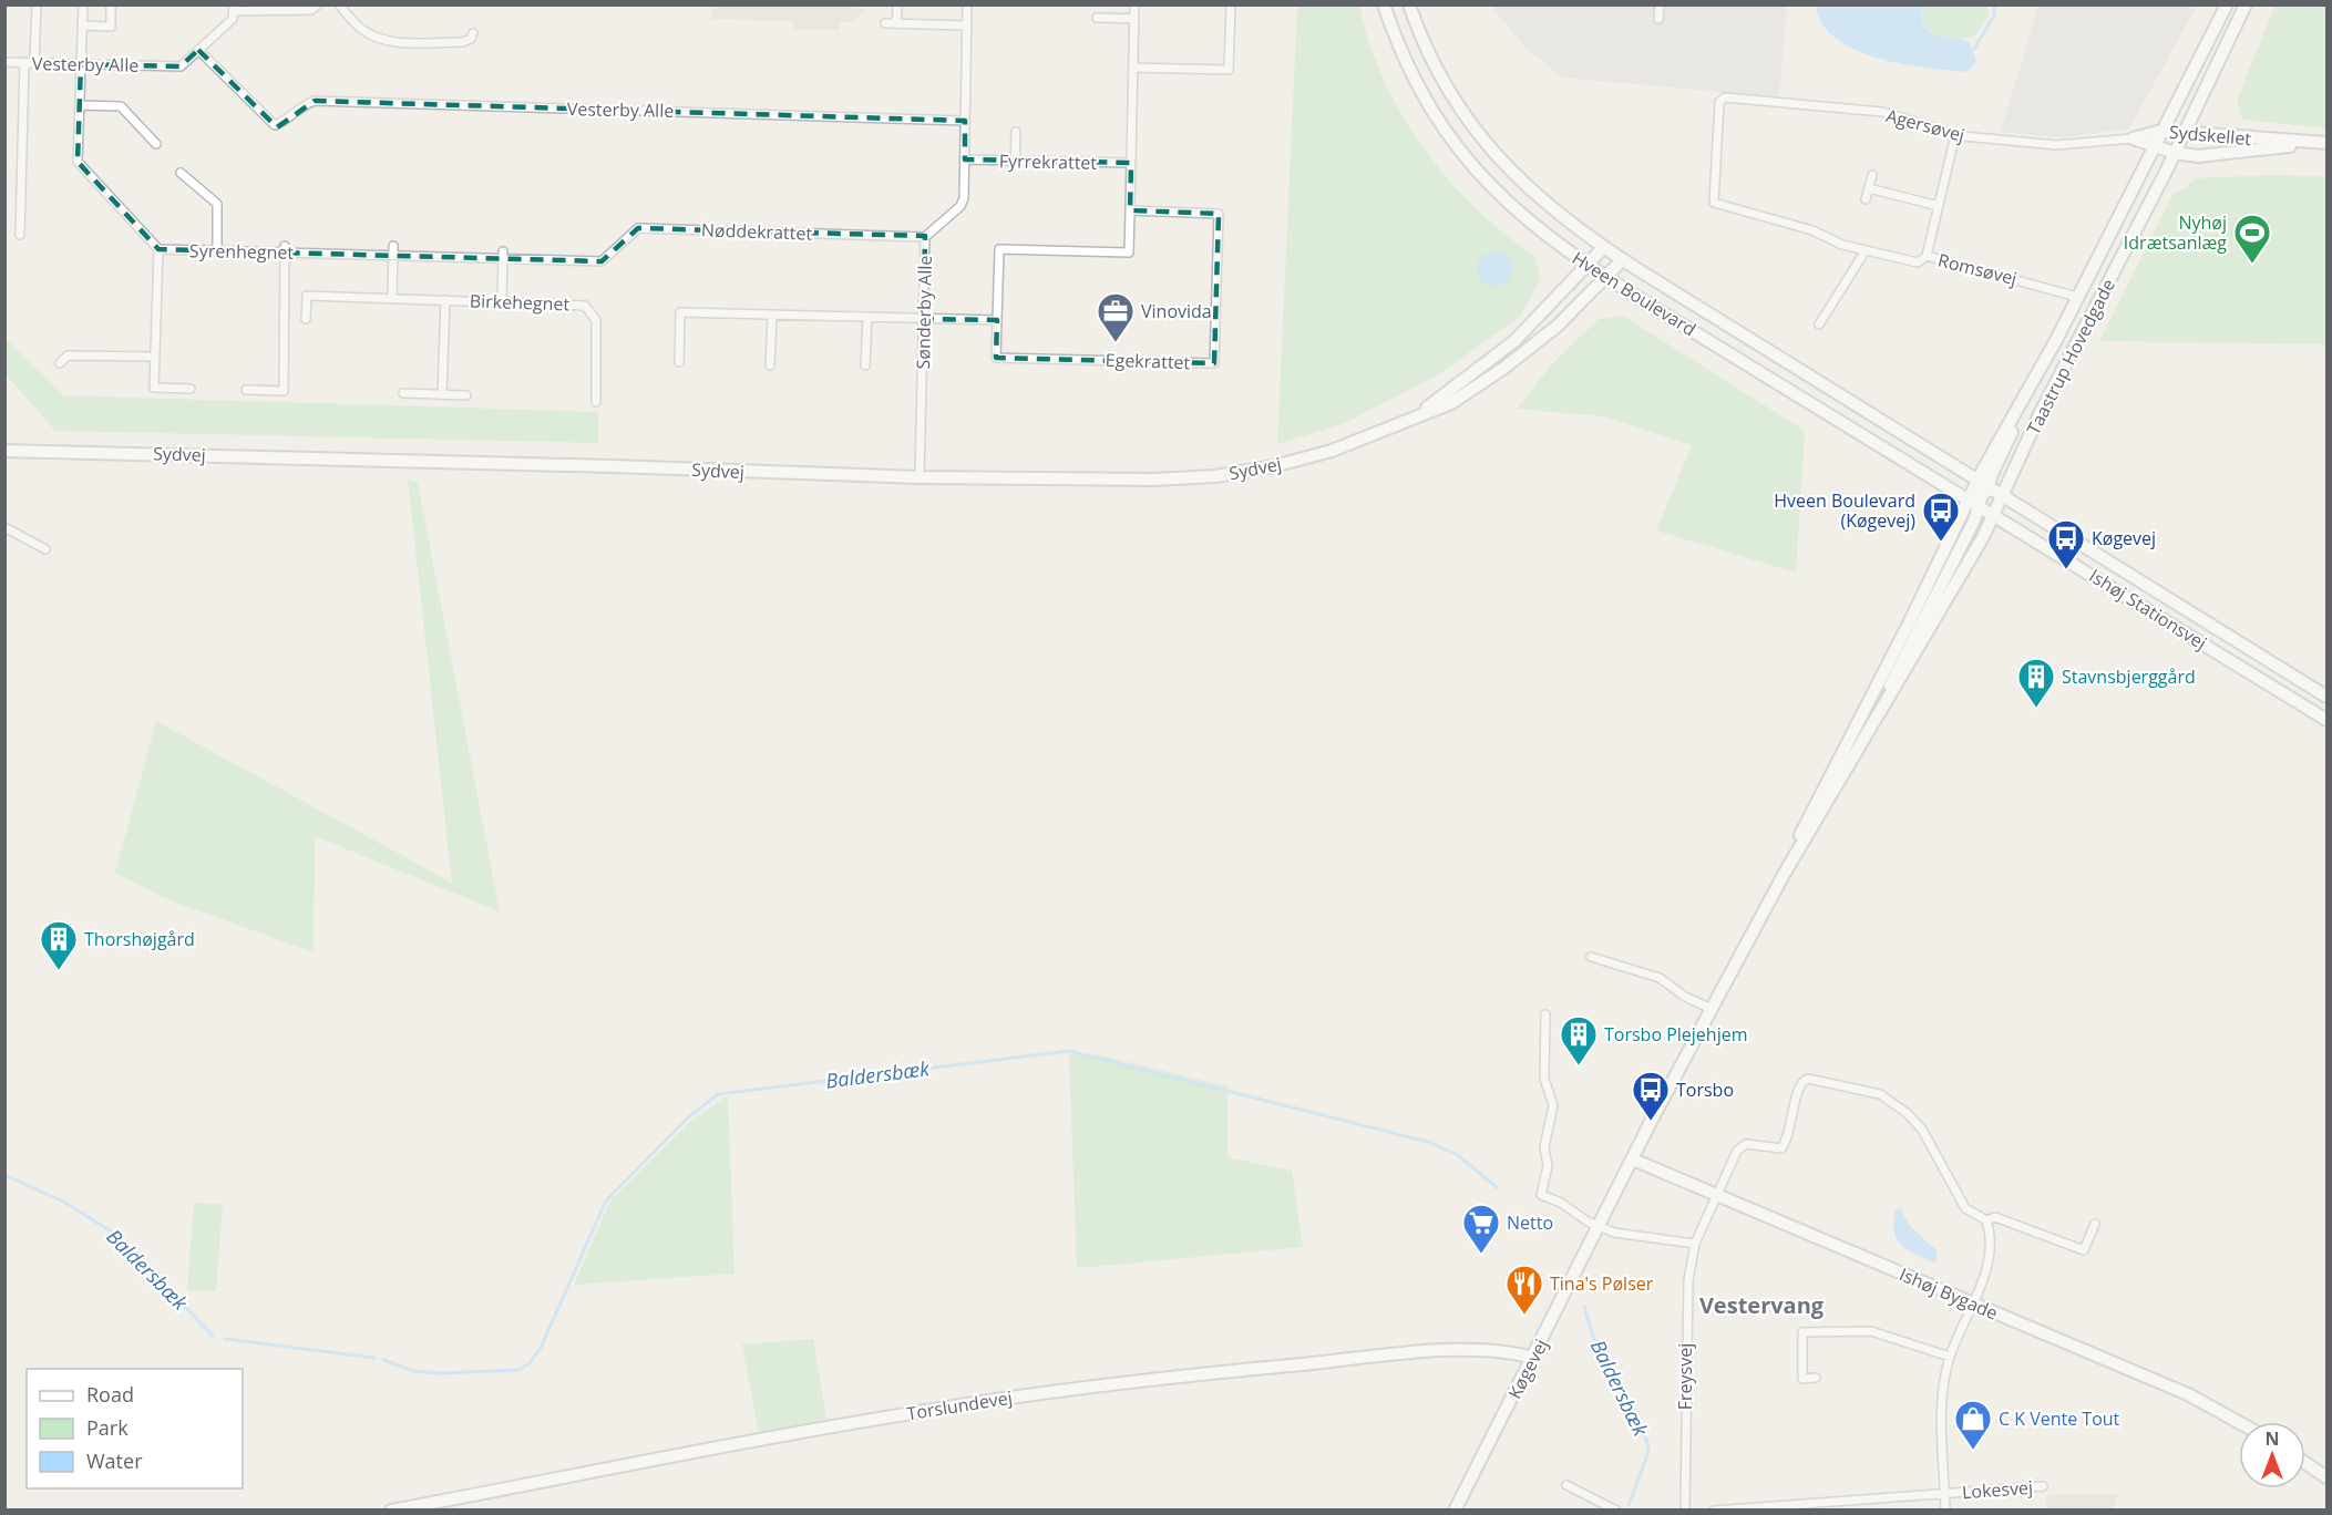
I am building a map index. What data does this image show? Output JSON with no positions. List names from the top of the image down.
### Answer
{
  "streets": {
    "street": [
      "Vesterby Alle",
      "Agersøvej",
      "Sydskellet",
      "Fyrrekrattet",
      "Nøddekrattet",
      "Syrenhegnet",
      "Romsøvej",
      "Hveen Boulevard",
      "Birkehegnet",
      "Sønderby Alle",
      "Taastrup Hovedgade",
      "Egekrattet",
      "Sydvej",
      "Ishøj Stationsvej",
      "Ishøj Bygade",
      "Køgevej",
      "Freysvej",
      "Torslundevej",
      "Lokesvej"
    ]
  },
  "crossings": [
    ["Vesterby Alle", "Sønderby Alle"],
    ["Agersøvej", "Sydskellet"],
    ["Agersøvej", "Romsøvej"],
    ["Sydskellet", "Taastrup Hovedgade"],
    ["Fyrrekrattet", "Sønderby Alle"],
    ["Nøddekrattet", "Syrenhegnet"],
    ["Nøddekrattet", "Sønderby Alle"],
    ["Romsøvej", "Taastrup Hovedgade"],
    ["Hveen Boulevard", "Taastrup Hovedgade"],
    ["Hveen Boulevard", "Sydvej"],
    ["Hveen Boulevard", "Ishøj Stationsvej"],
    ["Hveen Boulevard", "Køgevej"],
    ["Sønderby Alle", "Sydvej"],
    ["Taastrup Hovedgade", "Ishøj Stationsvej"],
    ["Taastrup Hovedgade", "Køgevej"],
    ["Ishøj Stationsvej", "Køgevej"],
    ["Ishøj Bygade", "Køgevej"],
    ["Ishøj Bygade", "Freysvej"],
    ["Køgevej", "Torslundevej"]
  ],
  "districts": ["Vestervang"],
  "water": ["Baldersbæk"],
  "places": {
    "sports": ["Nyhøj Idrætsanlæg"],
    "office": ["Vinovida"],
    "bus stop": ["Hveen Boulevard (Køgevej)", "Køgevej", "Torsbo"],
    "building": ["Stavnsbjerggård", "Thorshøjgård", "Torsbo Plejehjem"],
    "supermarket": ["Netto"],
    "restaurant": ["Tina's Pølser"],
    "shop": ["C K Vente Tout"]
  },
  "legend": ["Road", "Park", "Water"],
  "north": "top"
}
